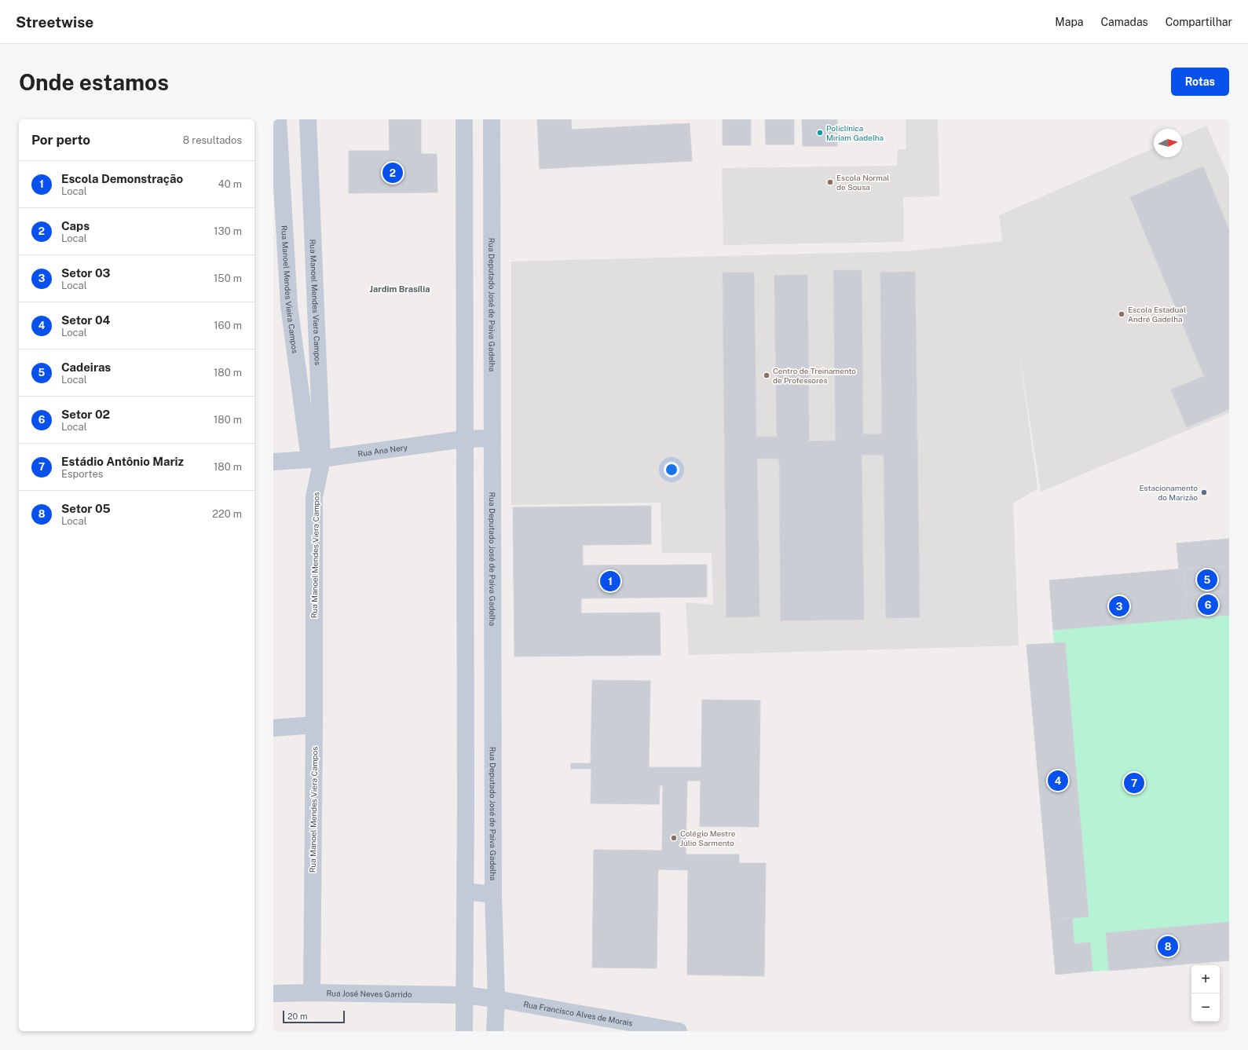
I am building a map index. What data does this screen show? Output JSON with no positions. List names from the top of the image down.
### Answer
{
  "streets": {
    "street": [
      "Rua Manoel Mendes Vieira Campos",
      "Rua Manoel Mendes Viera Campos",
      "Rua Deputado José de Paiva Gadelha",
      "Rua Ana Nery",
      "Rua José Neves Garrido",
      "Rua Francisco Alves de Morais"
    ]
  },
  "crossings": [
    ["Rua Manoel Mendes Vieira Campos", "Rua Manoel Mendes Viera Campos"],
    ["Rua Manoel Mendes Vieira Campos", "Rua Ana Nery"],
    ["Rua Manoel Mendes Viera Campos", "Rua Ana Nery"],
    ["Rua Manoel Mendes Viera Campos", "Rua José Neves Garrido"],
    ["Rua Deputado José de Paiva Gadelha", "Rua Ana Nery"],
    ["Rua Deputado José de Paiva Gadelha", "Rua José Neves Garrido"],
    ["Rua Deputado José de Paiva Gadelha", "Rua Francisco Alves de Morais"],
    ["Rua José Neves Garrido", "Rua Francisco Alves de Morais"]
  ],
  "districts": ["Jardim Brasília"],
  "places": [
    "Policlínica Miriam Gadelha",
    "Escola Normal de Sousa",
    "Escola Estadual André Gadelha",
    "Centro de Treinamento de Professores",
    "Estacionamento do Marizão",
    "Colégio Mestre Júlio Sarmento"
  ],
  "scale_bar": "20 m",
  "north": "right",
  "page": {
    "header": "Streetwise",
    "nav": ["Mapa", "Camadas", "Compartilhar"],
    "buttons": "Rotas",
    "title": "Onde estamos",
    "heading": ["Por perto", "8 resultados"],
    "list": [
      {
        "mark": "1",
        "name": "Escola Demonstração",
        "note": "Local",
        "value": "40 m"
      },
      {
        "mark": "2",
        "name": "Caps",
        "note": "Local",
        "value": "130 m"
      },
      {
        "mark": "3",
        "name": "Setor 03",
        "note": "Local",
        "value": "150 m"
      },
      {
        "mark": "4",
        "name": "Setor 04",
        "note": "Local",
        "value": "160 m"
      },
      {
        "mark": "5",
        "name": "Cadeiras",
        "note": "Local",
        "value": "180 m"
      },
      {
        "mark": "6",
        "name": "Setor 02",
        "note": "Local",
        "value": "180 m"
      },
      {
        "mark": "7",
        "name": "Estádio Antônio Mariz",
        "note": "Esportes",
        "value": "180 m"
      },
      {
        "mark": "8",
        "name": "Setor 05",
        "note": "Local",
        "value": "220 m"
      }
    ],
    "pins": [
      "2",
      "5",
      "1",
      "6",
      "3",
      "4",
      "7",
      "8"
    ],
    "map_buttons": ["+", "−"],
    "scale": "20 m"
  }
}
